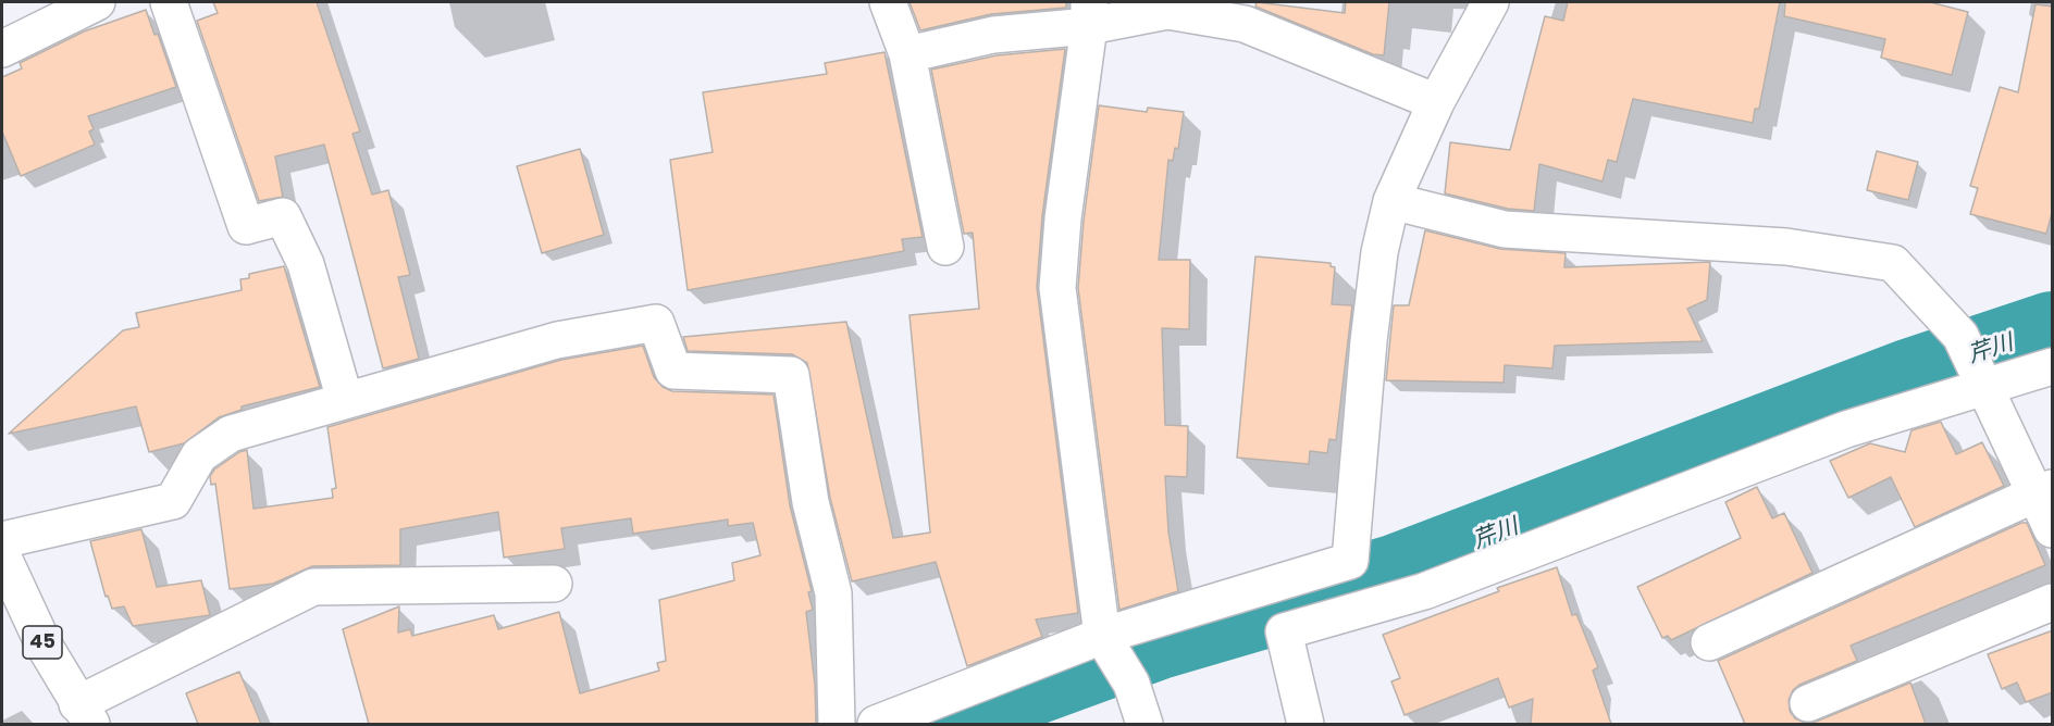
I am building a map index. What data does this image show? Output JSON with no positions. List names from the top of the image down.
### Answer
{
  "streets": {
    "street": ["45"]
  },
  "water": ["芹川"]
}
